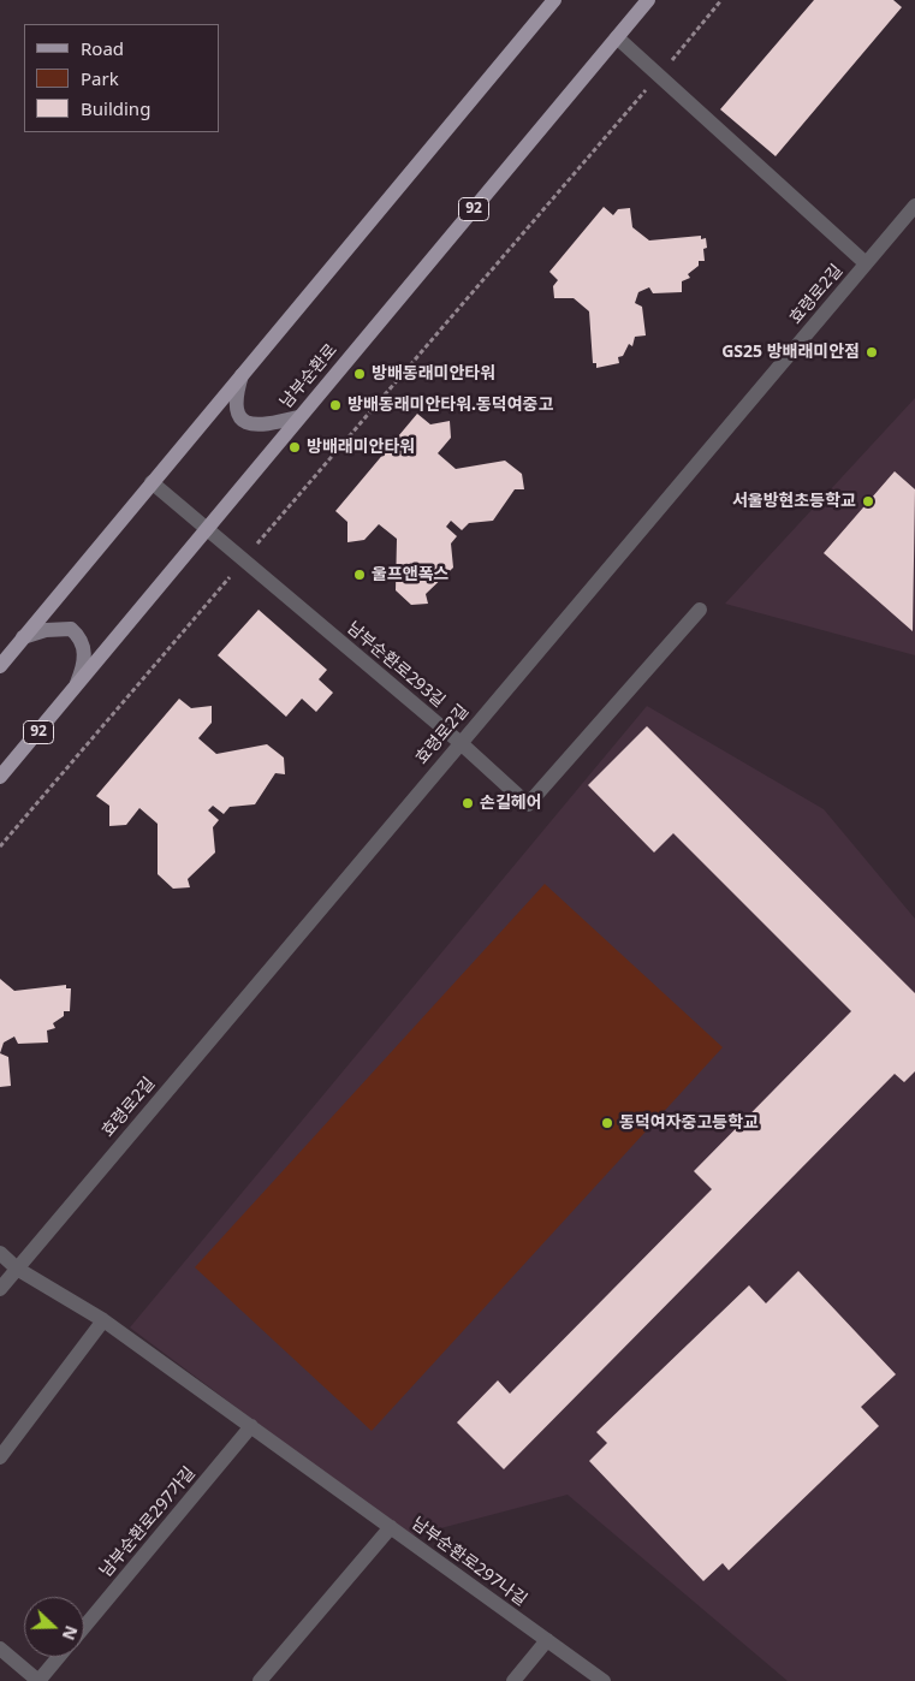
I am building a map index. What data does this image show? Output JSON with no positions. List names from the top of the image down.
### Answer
{
  "streets": {
    "main road": ["92", "남부순환로"],
    "street": [
      "효령로2길",
      "남부순환로293길",
      "남부순환로297가길",
      "남부순환로297나길"
    ]
  },
  "crossings": [
    ["효령로2길", "남부순환로293길"],
    ["남부순환로", "남부순환로293길"]
  ],
  "places": [
    "GS25 방배래미안점",
    "방배동래미안타워",
    "방배동래미안타워.동덕여중고",
    "방배래미안타워",
    "서울방현초등학교",
    "울프앤폭스",
    "손길헤어",
    "동덕여자중고등학교"
  ],
  "legend": ["Road", "Park", "Building"],
  "north": "right"
}
